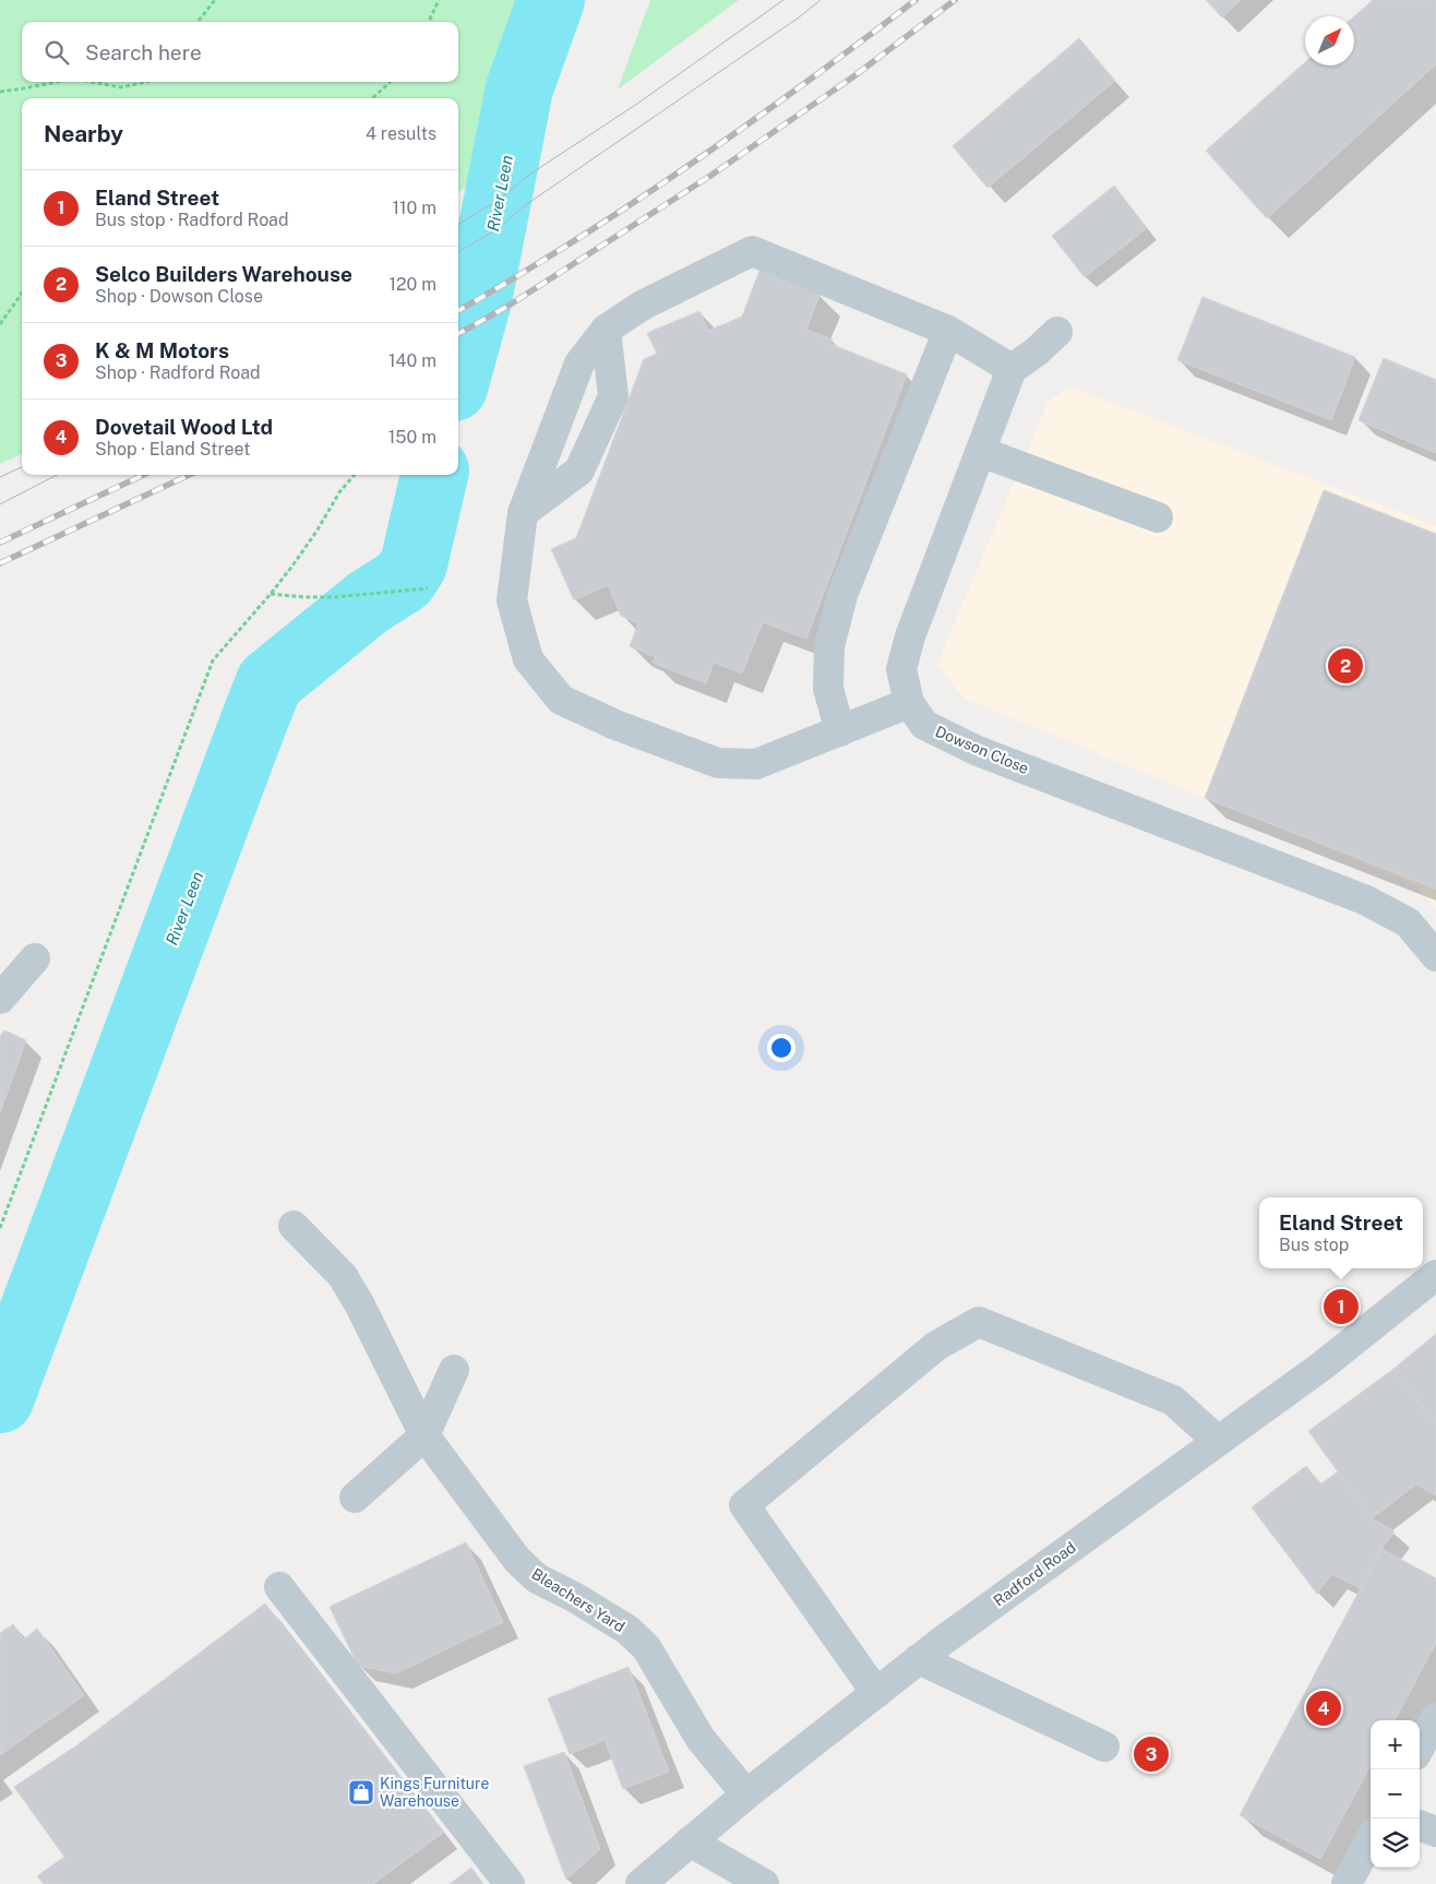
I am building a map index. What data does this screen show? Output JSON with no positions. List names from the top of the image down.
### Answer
{
  "streets": {
    "street": ["Dowson Close", "Radford Road", "Bleachers Yard"]
  },
  "crossings": [
    ["Radford Road", "Bleachers Yard"]
  ],
  "water": ["River Leen"],
  "places": {
    "shop": ["Kings Furniture Warehouse"]
  },
  "north": "top right",
  "page": {
    "search": "Search here",
    "heading": ["Nearby", "4 results"],
    "list": [
      {
        "mark": "1",
        "name": "Eland Street",
        "note": "Bus stop · Radford Road",
        "value": "110 m"
      },
      {
        "mark": "2",
        "name": "Selco Builders Warehouse",
        "note": "Shop · Dowson Close",
        "value": "120 m"
      },
      {
        "mark": "3",
        "name": "K & M Motors",
        "note": "Shop · Radford Road",
        "value": "140 m"
      },
      {
        "mark": "4",
        "name": "Dovetail Wood Ltd",
        "note": "Shop · Eland Street",
        "value": "150 m"
      }
    ],
    "pins": [
      "2",
      "1",
      "4",
      "3"
    ],
    "popup": ["Eland Street", "Bus stop"],
    "map_buttons": ["+", "−"]
  }
}
